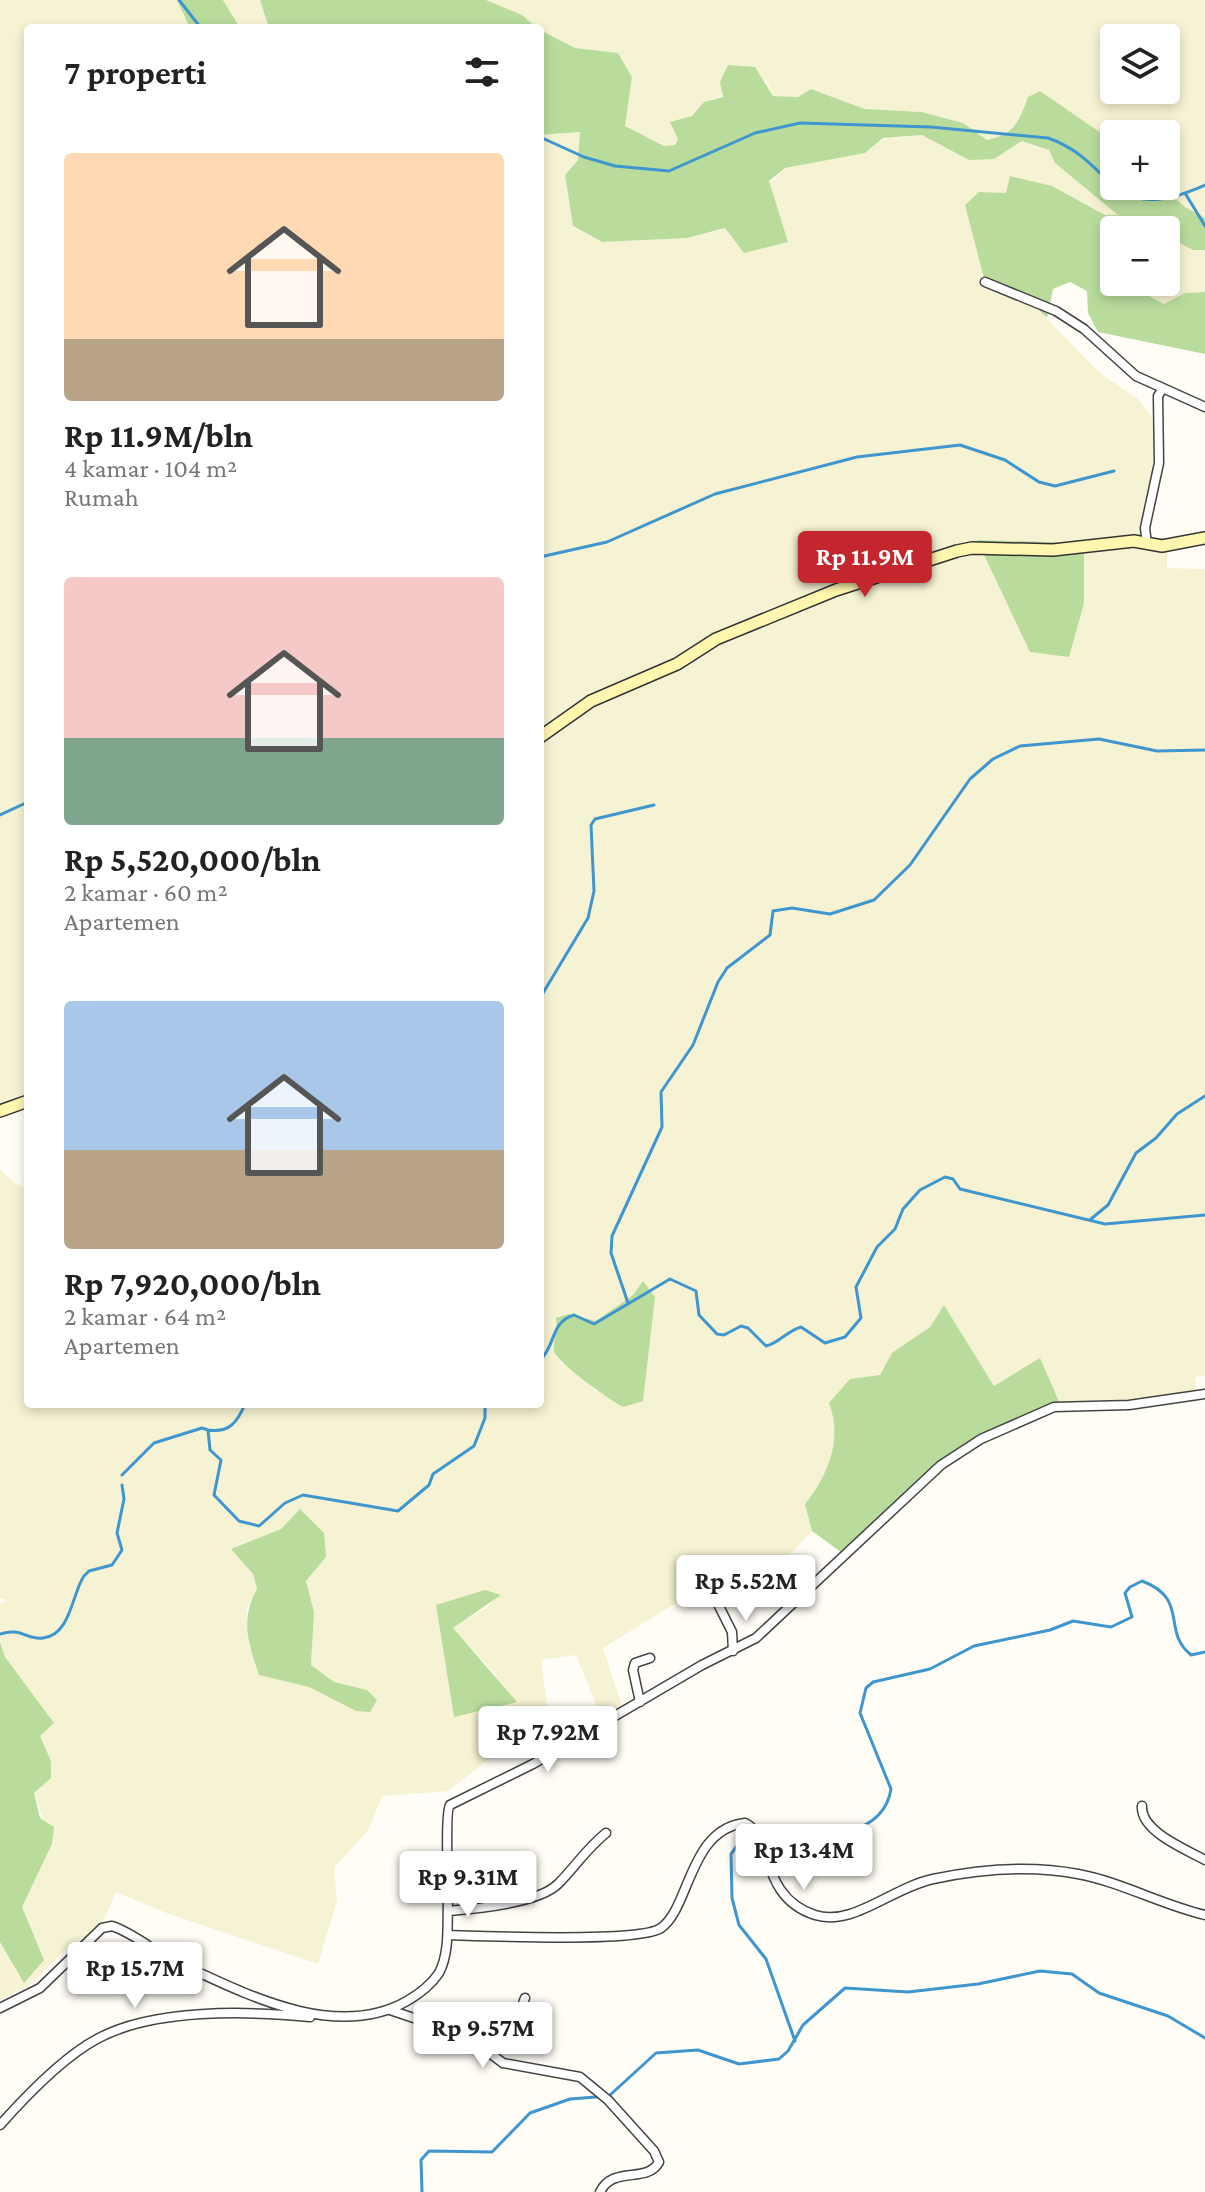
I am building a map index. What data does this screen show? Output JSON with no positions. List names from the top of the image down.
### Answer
{
  "page": {
    "map_buttons": ["+", "−"],
    "heading": "7 properti",
    "list": [
      {
        "name": "Rp 11.9M/bln",
        "note": "4 kamar · 104 m² · Rumah"
      },
      {
        "name": "Rp 5,520,000/bln",
        "note": "2 kamar · 60 m² · Apartemen"
      },
      {
        "name": "Rp 7,920,000/bln",
        "note": "2 kamar · 64 m² · Apartemen"
      }
    ],
    "price": [
      "Rp 11.9M",
      "Rp 5.52M",
      "Rp 7.92M",
      "Rp 13.4M",
      "Rp 9.31M",
      "Rp 15.7M",
      "Rp 9.57M"
    ]
  }
}
